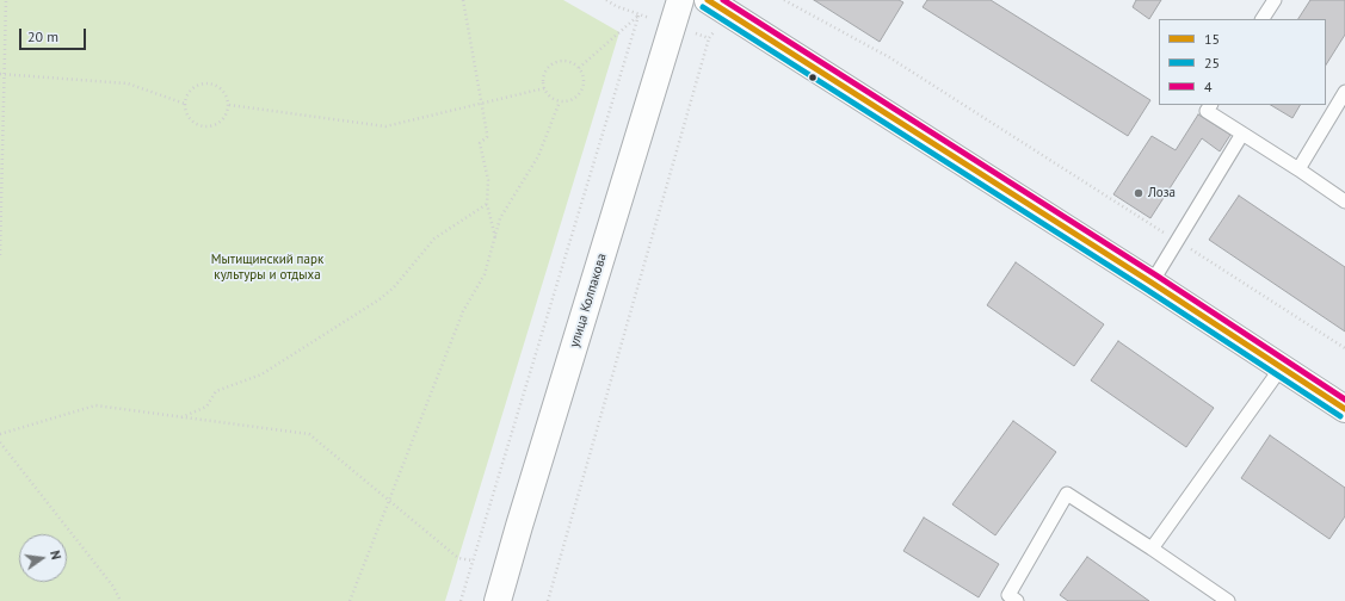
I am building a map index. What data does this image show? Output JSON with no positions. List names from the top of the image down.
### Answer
{
  "streets": {
    "main road": ["улица Колпакова"]
  },
  "parks": ["Мытищинский парк культуры и отдыха"],
  "places": ["Лоза"],
  "lines": ["transit line 15", "transit line 4", "transit line 25"],
  "legend": ["15", "25", "4"],
  "scale_bar": "20 m",
  "north": "right"
}
